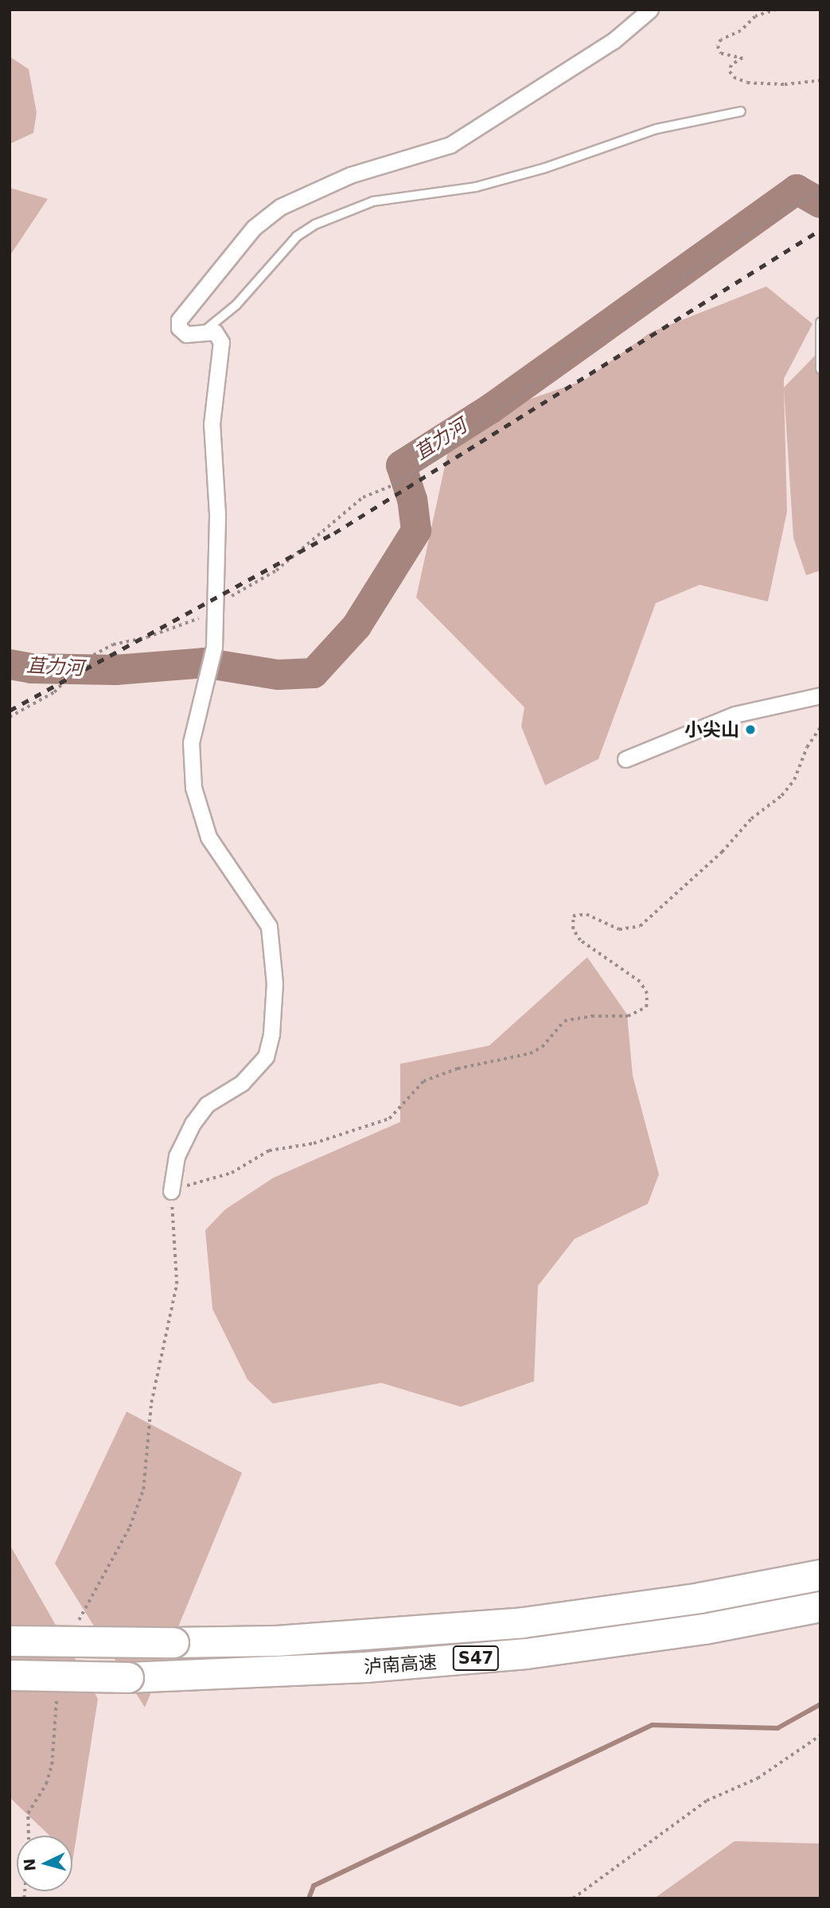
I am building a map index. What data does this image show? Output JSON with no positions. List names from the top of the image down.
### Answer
{
  "streets": {
    "highway": ["S47", "泸南高速"]
  },
  "water": ["苴力河"],
  "places": ["小尖山"],
  "north": "left"
}
